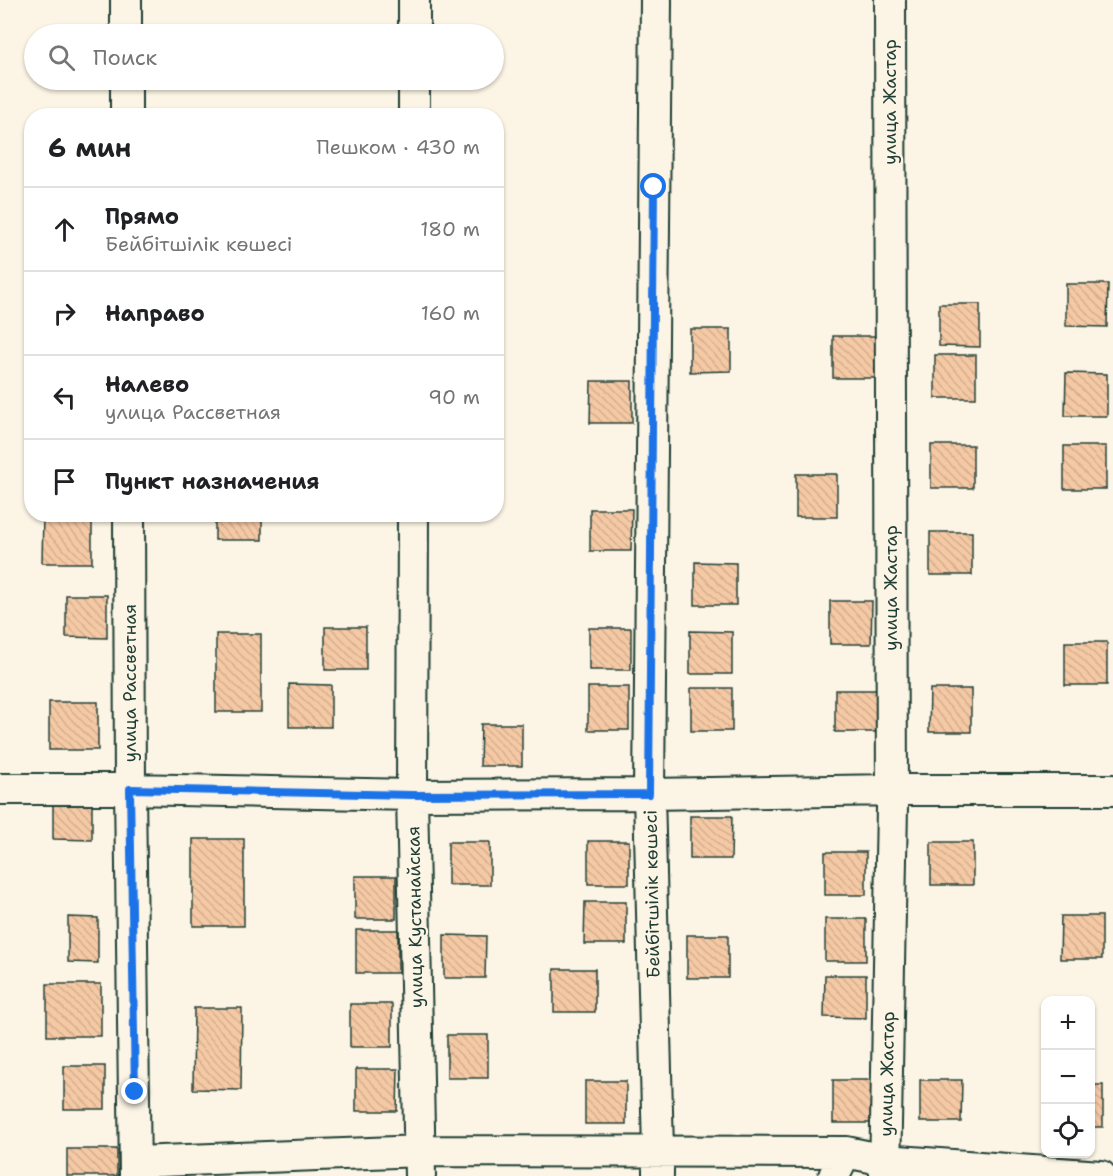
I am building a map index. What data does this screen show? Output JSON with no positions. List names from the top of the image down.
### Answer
{
  "streets": {
    "street": [
      "улица Жастар",
      "улица Рассветная",
      "Бейбітшілік көшесі",
      "улица Кустанайская"
    ]
  },
  "page": {
    "search": "Поиск",
    "heading": ["6 мин", "Пешком · 430 m"],
    "list": [
      ["Прямо", "Бейбітшілік көшесі", "180 m"],
      ["Направо", "160 m"],
      ["Налево", "улица Рассветная", "90 m"],
      "Пункт назначения"
    ],
    "map_buttons": ["+", "−"]
  }
}
